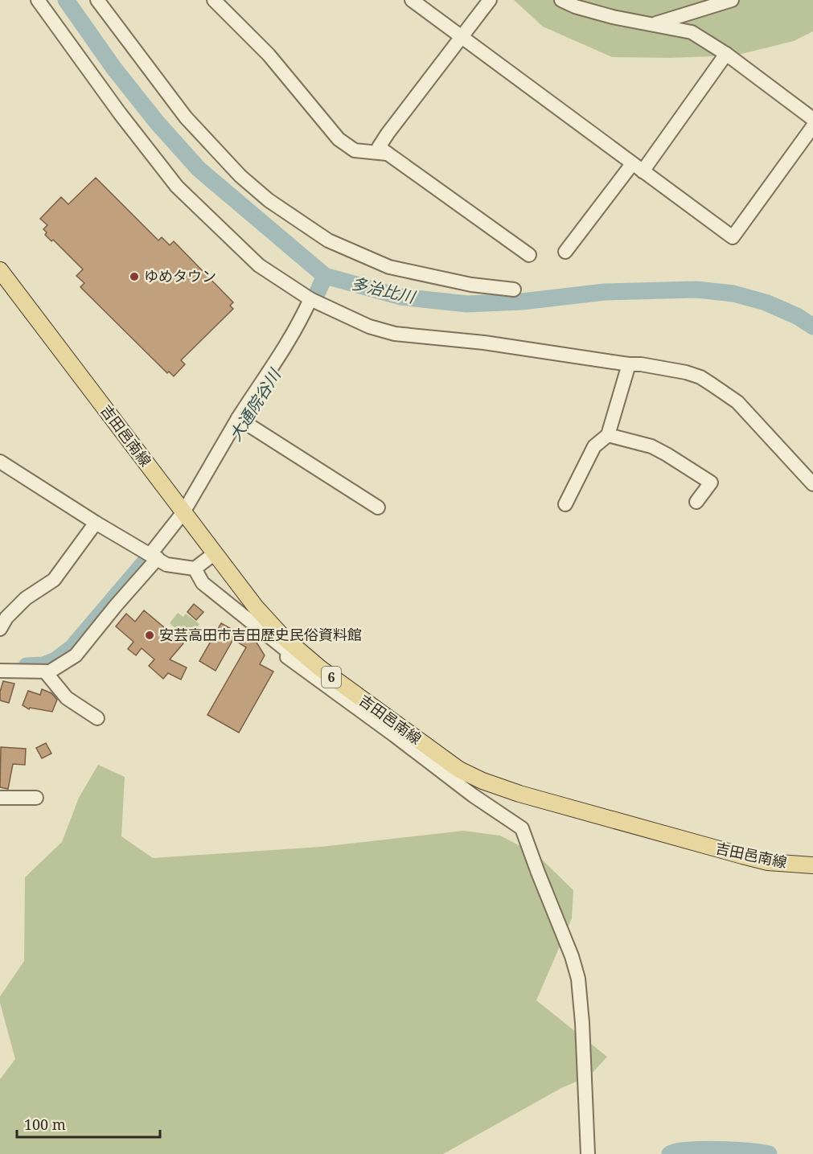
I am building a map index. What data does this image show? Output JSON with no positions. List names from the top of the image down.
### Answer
{
  "streets": {
    "main road": ["吉田邑南線", "6"]
  },
  "water": ["多治比川", "大通院谷川"],
  "places": ["ゆめタウン", "安芸高田市吉田歴史民俗資料館"],
  "scale_bar": "100 m"
}
